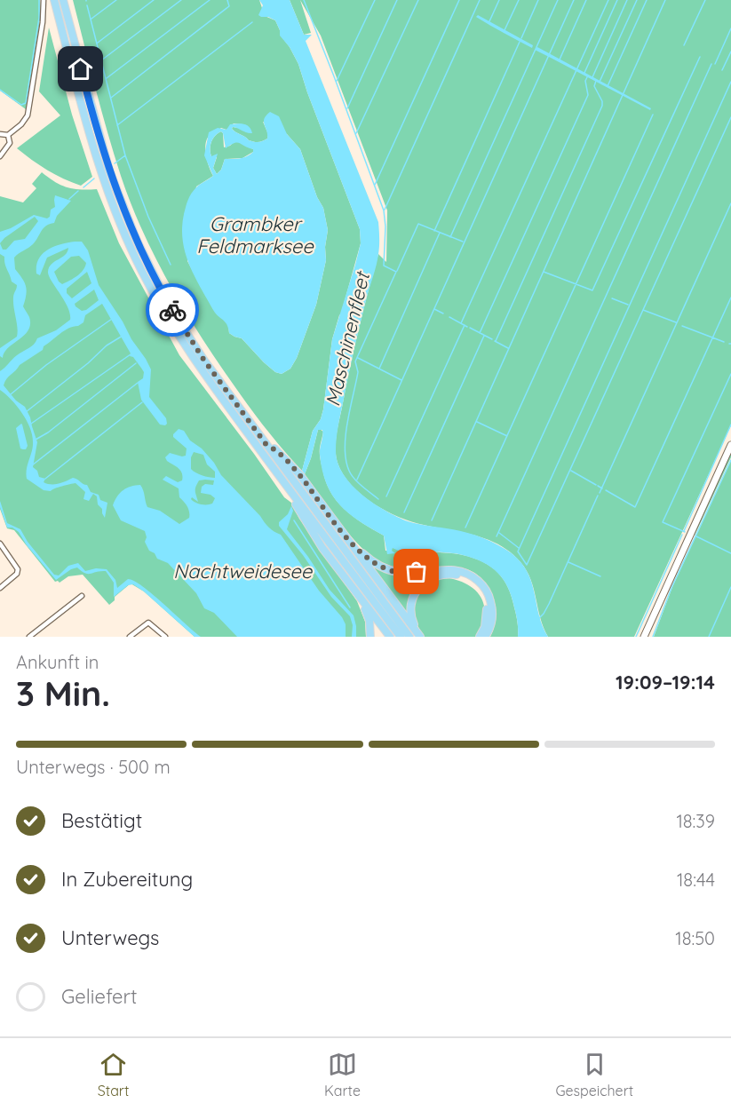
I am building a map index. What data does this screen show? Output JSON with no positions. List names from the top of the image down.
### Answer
{
  "water": ["Grambker Feldmarksee", "Maschinenfleet", "Nachtweidesee"],
  "page": {
    "heading": ["3 Min.", "Ankunft in", "19:09–19:14"],
    "bar": "Unterwegs · 500 m",
    "list": [
      ["Bestätigt", "18:39"],
      ["In Zubereitung", "18:44"],
      ["Unterwegs", "18:50"],
      "Geliefert"
    ],
    "tabs": ["Start", "Karte", "Gespeichert"]
  }
}
